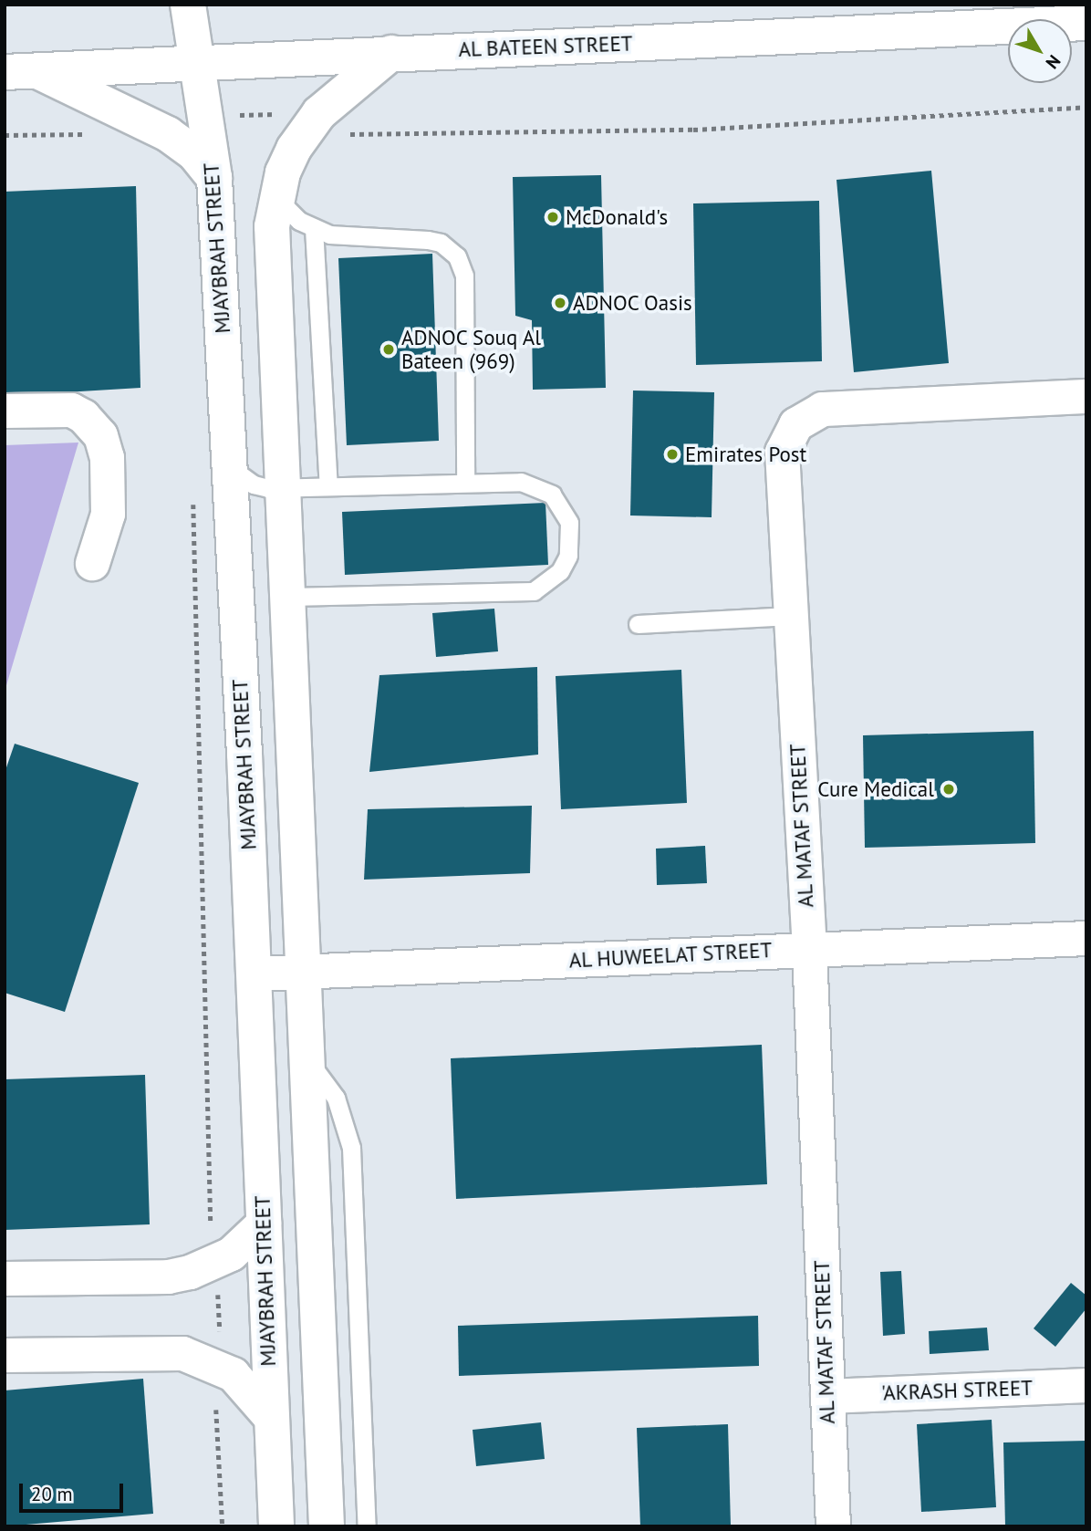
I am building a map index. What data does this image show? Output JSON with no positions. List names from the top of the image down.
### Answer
{
  "streets": {
    "street": [
      "AL BATEEN STREET",
      "MJAYBRAH STREET",
      "AL MATAF STREET",
      "AL HUWEELAT STREET",
      "'AKRASH STREET"
    ]
  },
  "crossings": [
    ["AL BATEEN STREET", "MJAYBRAH STREET"],
    ["MJAYBRAH STREET", "AL HUWEELAT STREET"],
    ["AL MATAF STREET", "AL HUWEELAT STREET"],
    ["AL MATAF STREET", "'AKRASH STREET"]
  ],
  "places": [
    "McDonald's",
    "ADNOC Oasis",
    "ADNOC Souq Al Bateen (969)",
    "Emirates Post",
    "Cure Medical"
  ],
  "scale_bar": "20 m",
  "north": "bottom right"
}
